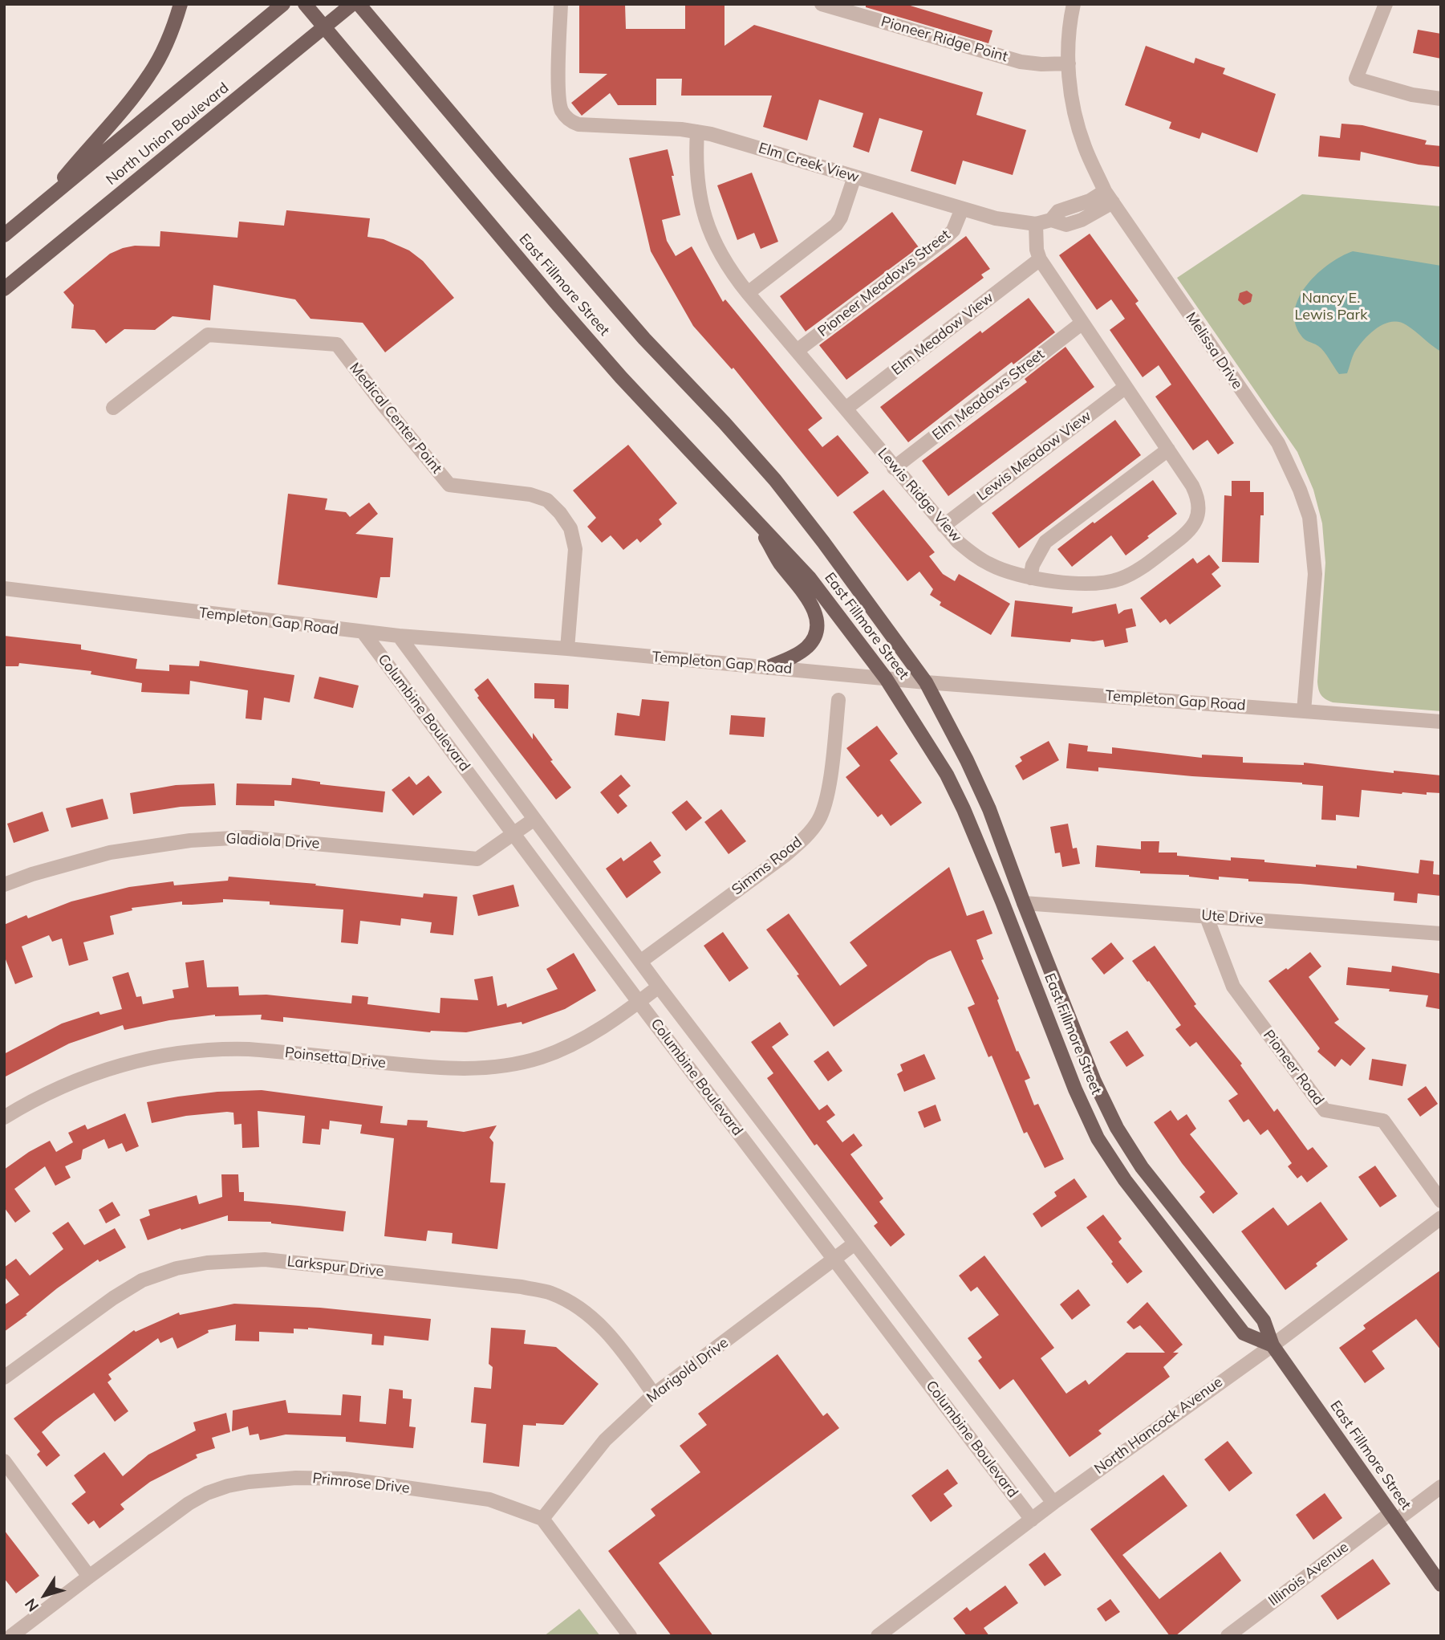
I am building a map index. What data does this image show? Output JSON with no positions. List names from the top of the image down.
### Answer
{
  "streets": {
    "main road": ["North Union Boulevard", "East Fillmore Street"],
    "street": [
      "Pioneer Ridge Point",
      "Elm Creek View",
      "Pioneer Meadows Street",
      "Elm Meadow View",
      "Melissa Drive",
      "Elm Meadows Street",
      "Medical Center Point",
      "Lewis Meadow View",
      "Lewis Ridge View",
      "Templeton Gap Road",
      "Columbine Boulevard",
      "Gladiola Drive",
      "Simms Road",
      "Ute Drive",
      "Poinsetta Drive",
      "Pioneer Road",
      "Larkspur Drive",
      "Marigold Drive",
      "North Hancock Avenue",
      "Primrose Drive",
      "Illinois Avenue"
    ]
  },
  "crossings": [
    ["Pioneer Ridge Point", "Melissa Drive"],
    ["North Union Boulevard", "East Fillmore Street"],
    ["Elm Creek View", "Pioneer Meadows Street"],
    ["Elm Creek View", "Melissa Drive"],
    ["Elm Creek View", "Lewis Ridge View"],
    ["Pioneer Meadows Street", "Lewis Ridge View"],
    ["East Fillmore Street", "Templeton Gap Road"],
    ["East Fillmore Street", "Ute Drive"],
    ["East Fillmore Street", "North Hancock Avenue"],
    ["East Fillmore Street", "Illinois Avenue"],
    ["Elm Meadow View", "Lewis Ridge View"],
    ["Melissa Drive", "Templeton Gap Road"],
    ["Elm Meadows Street", "Lewis Ridge View"],
    ["Medical Center Point", "Templeton Gap Road"],
    ["Lewis Meadow View", "Lewis Ridge View"],
    ["Templeton Gap Road", "Columbine Boulevard"],
    ["Columbine Boulevard", "Gladiola Drive"],
    ["Columbine Boulevard", "Simms Road"],
    ["Columbine Boulevard", "Poinsetta Drive"],
    ["Columbine Boulevard", "Marigold Drive"],
    ["Columbine Boulevard", "North Hancock Avenue"],
    ["Ute Drive", "Pioneer Road"],
    ["Larkspur Drive", "Marigold Drive"],
    ["Marigold Drive", "Primrose Drive"]
  ],
  "parks": ["Nancy E. Lewis Park"],
  "north": "bottom left"
}
